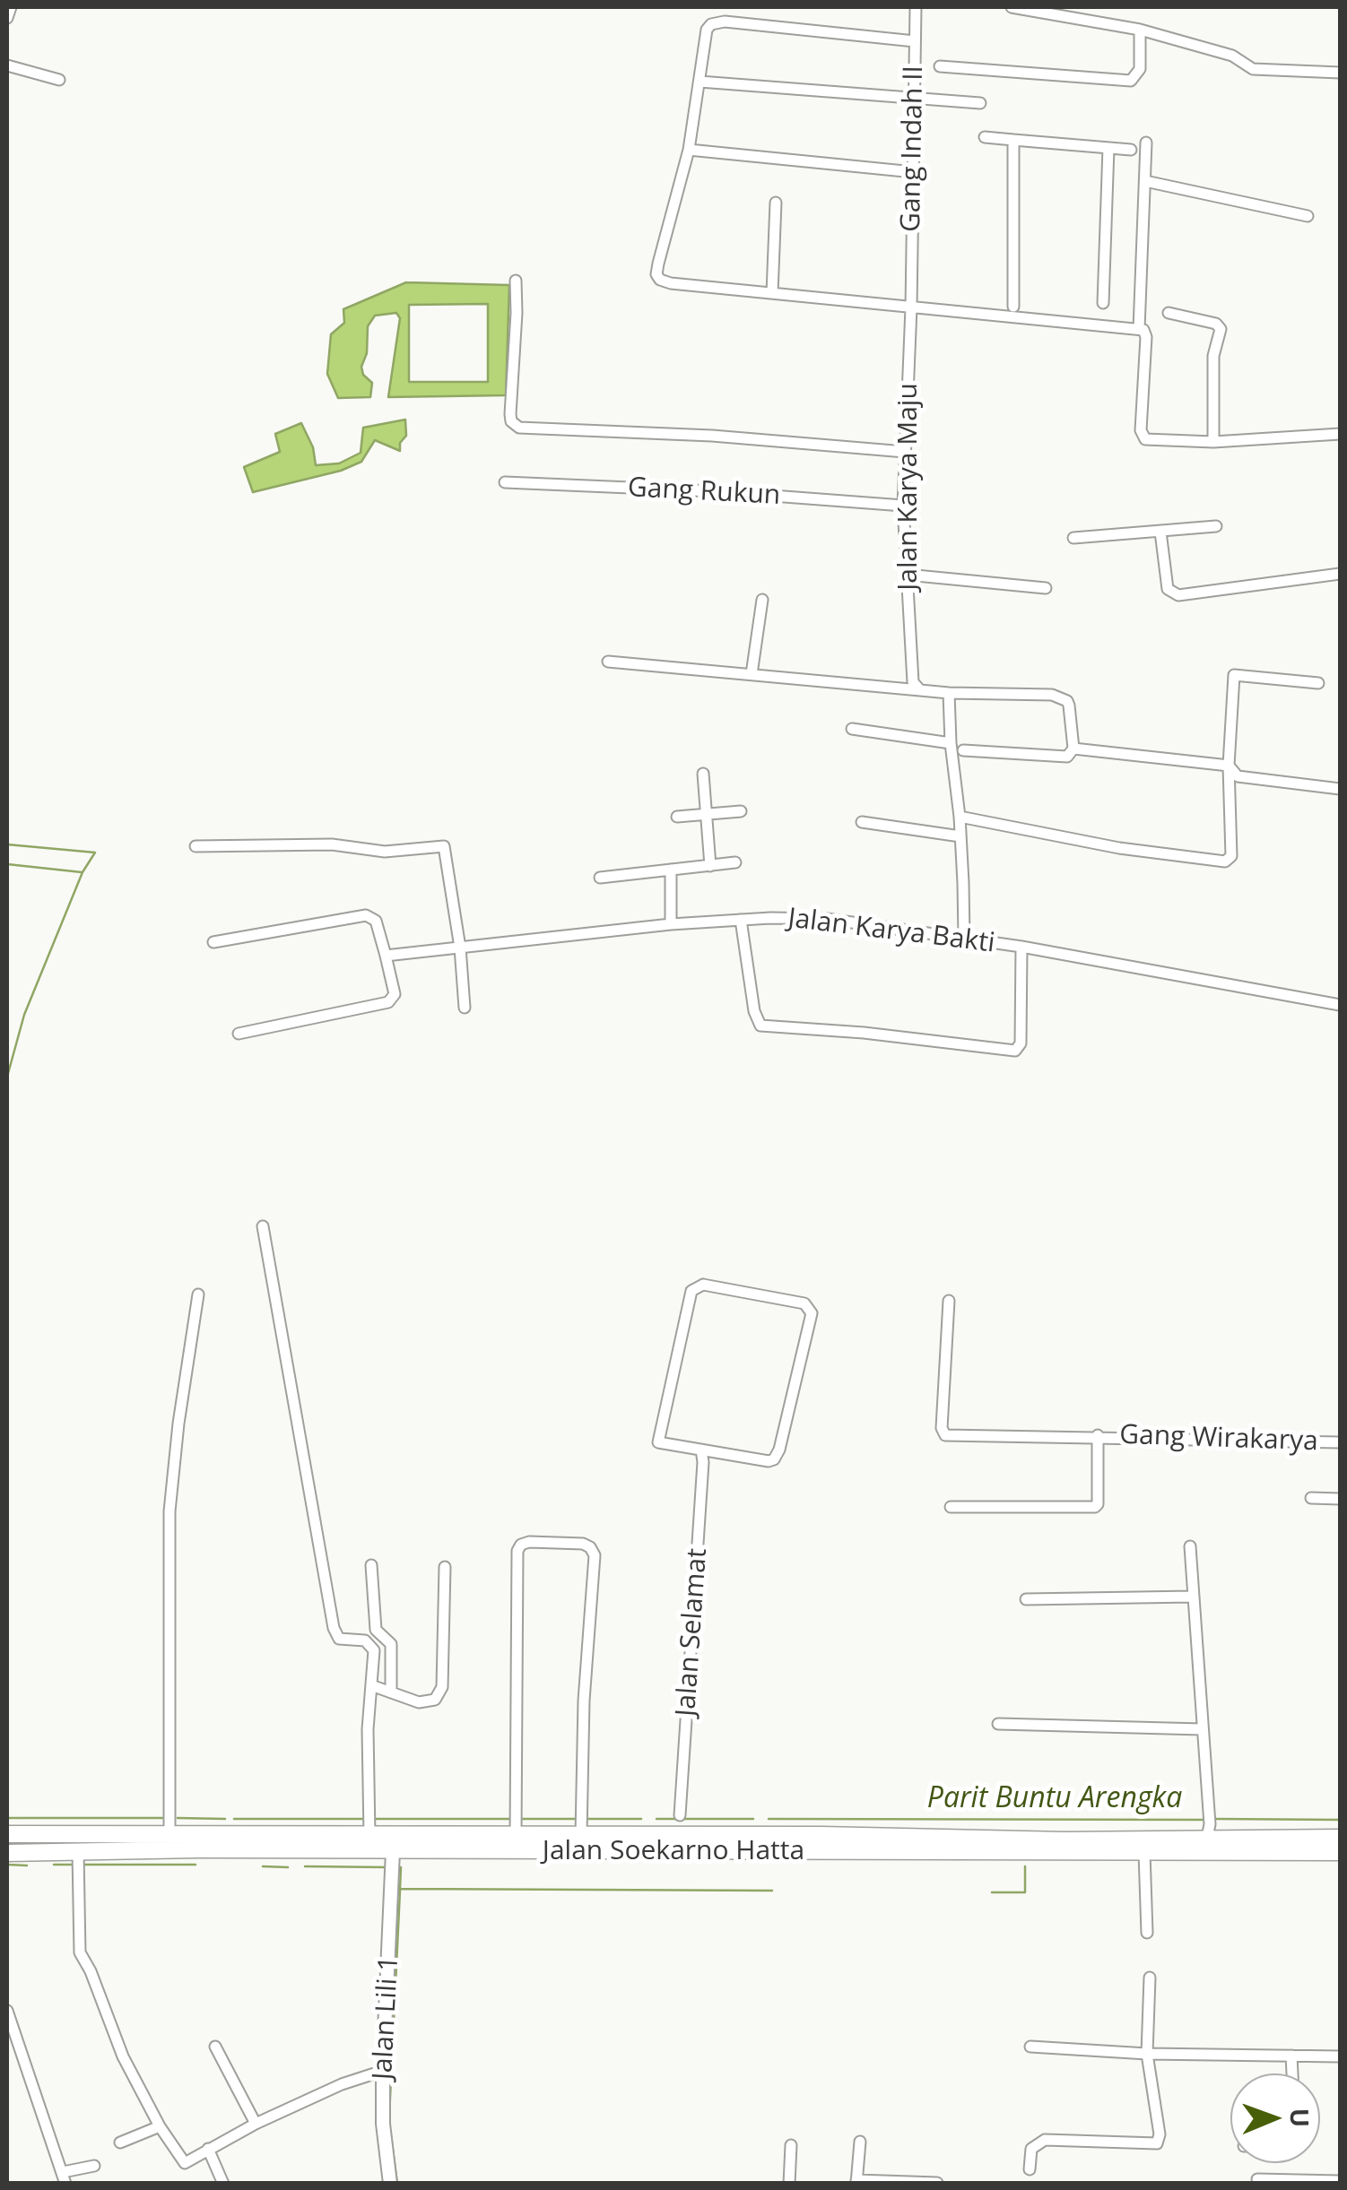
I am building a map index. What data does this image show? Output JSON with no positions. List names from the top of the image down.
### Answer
{
  "streets": {
    "main road": ["Jalan Soekarno Hatta"],
    "street": [
      "Gang Indah II",
      "Jalan Karya Maju",
      "Gang Rukun",
      "Jalan Karya Bakti",
      "Gang Wirakarya",
      "Jalan Selamat",
      "Jalan Lili 1"
    ]
  },
  "crossings": [
    ["Gang Indah II", "Jalan Karya Maju"],
    ["Jalan Karya Maju", "Gang Rukun"],
    ["Jalan Soekarno Hatta", "Jalan Lili 1"]
  ],
  "water": ["Parit Buntu Arengka"],
  "north": "right"
}
